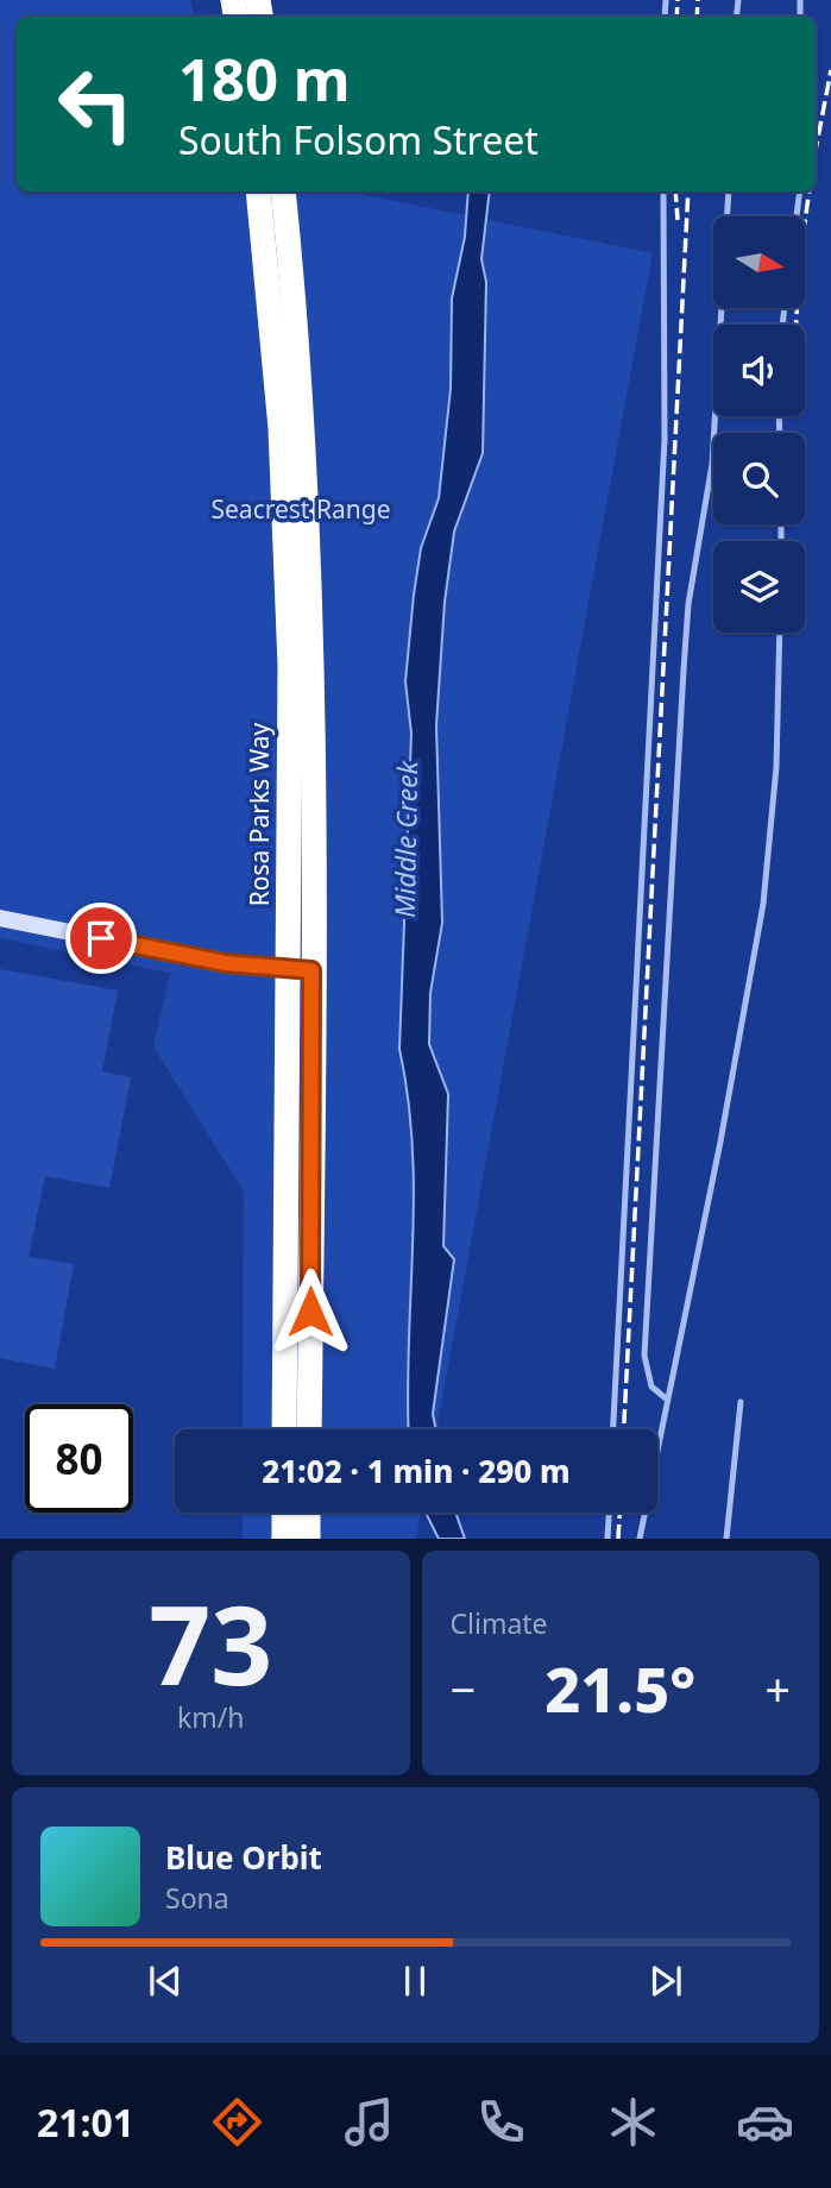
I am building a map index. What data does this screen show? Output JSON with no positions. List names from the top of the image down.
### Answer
{
  "streets": {
    "highway": ["Rosa Parks Way"]
  },
  "water": ["Middle Creek"],
  "parks": ["Seacrest Range"],
  "north": "right",
  "page": {
    "turn": ["180 m", "South Folsom Street"],
    "limit": "80",
    "trip": "21:02 · 1 min · 290 m",
    "tile": [
      ["73", "km/h"],
      "Climate"
    ],
    "heat": ["−", "21.5°", "+"],
    "song": ["Blue Orbit", "Sona"],
    "tabs": "21:01"
  }
}
